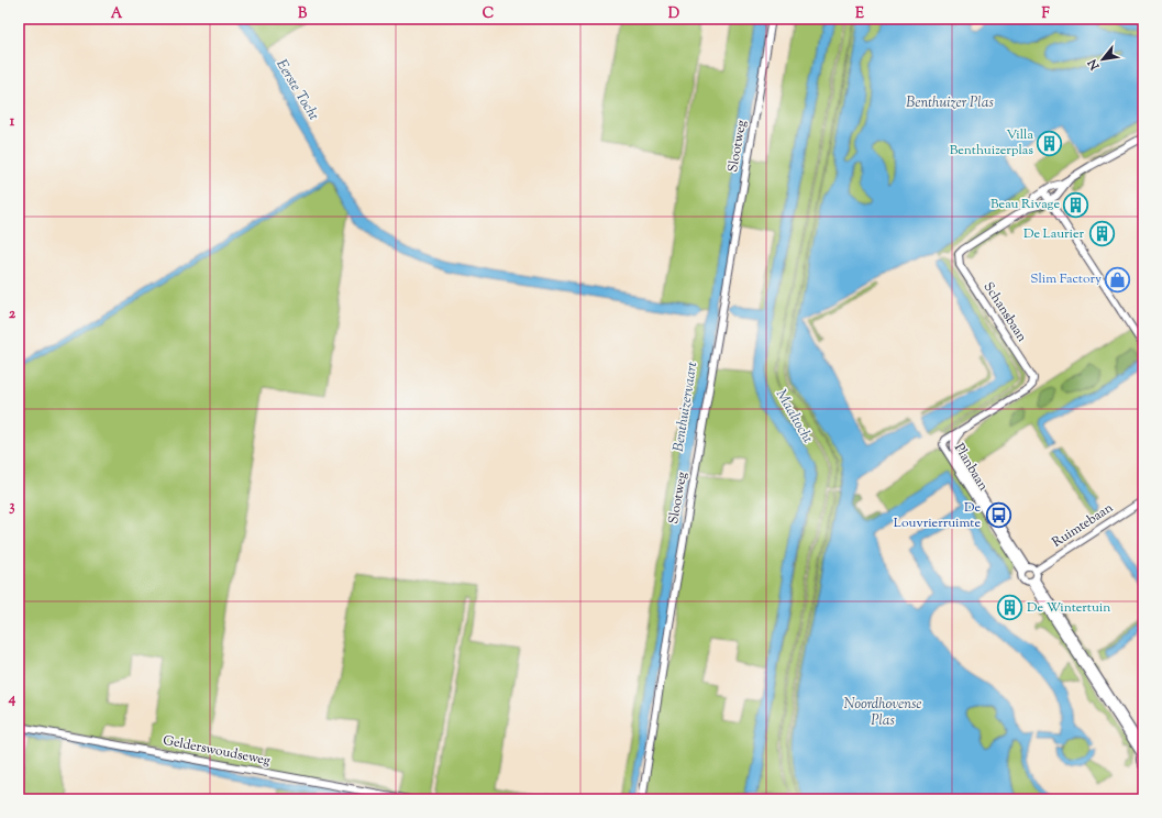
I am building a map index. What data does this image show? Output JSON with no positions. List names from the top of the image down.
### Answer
{
  "streets": {
    "street": [
      "Slootweg",
      "Schansbaan",
      "Planbaan",
      "Ruimtebaan",
      "Gelderswoudseweg"
    ]
  },
  "crossings": [
    ["Schansbaan", "Planbaan"],
    ["Planbaan", "Ruimtebaan"]
  ],
  "water": [
    "Eerste Tocht",
    "Benthuizer Plas",
    "Benthuizervaart",
    "Maaltocht",
    "Noordhovense Plas"
  ],
  "places": {
    "building": [
      "Villa Benthuizerplas",
      "Beau Rivage",
      "De Laurier",
      "De Wintertuin"
    ],
    "shop": ["Slim Factory"],
    "bus stop": ["De Louvrierruimte"]
  },
  "north": "bottom left",
  "grid": {
    "columns": [
      "A",
      "B",
      "C",
      "D",
      "E",
      "F"
    ],
    "rows": [
      "1",
      "2",
      "3",
      "4"
    ]
  }
}
